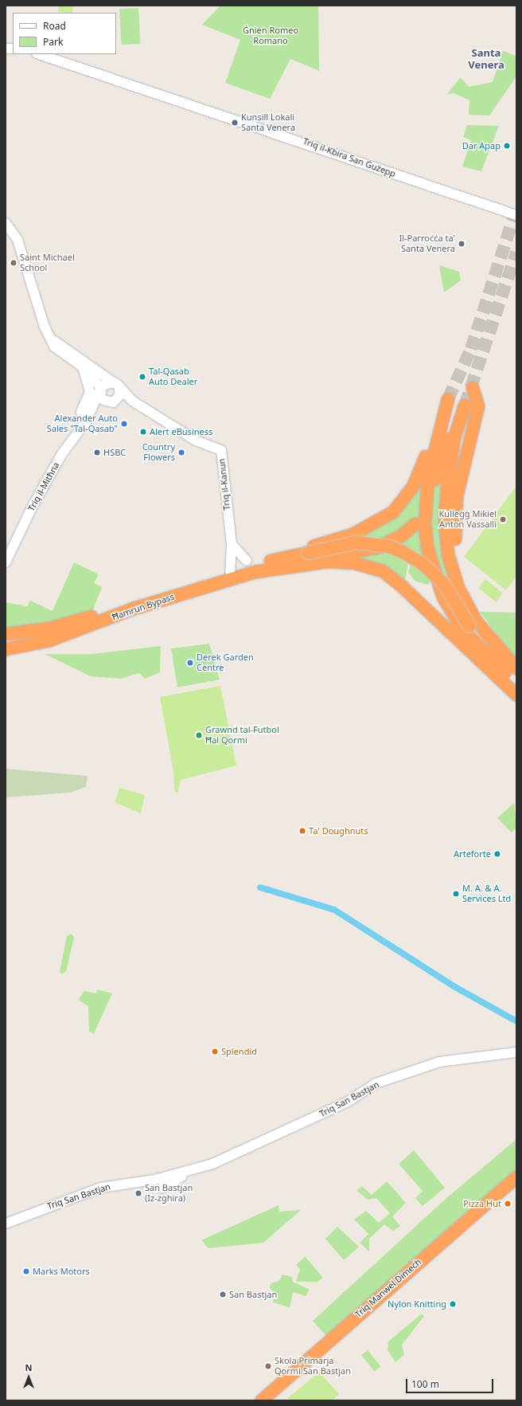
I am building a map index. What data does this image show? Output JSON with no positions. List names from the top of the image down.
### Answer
{
  "streets": {
    "highway": ["Ħamrun Bypass", "Triq Manwel Dimech"],
    "main road": [
      "Triq il-Kbira San Ġużepp",
      "Triq il-Kanun",
      "Triq il-Mitħna",
      "Triq San Bastjan"
    ]
  },
  "crossings": [
    ["Triq il-Kanun", "Triq il-Mitħna"],
    ["Triq il-Kanun", "Ħamrun Bypass"]
  ],
  "districts": ["Santa Venera"],
  "parks": ["Ġnien Romeo Romano"],
  "places": [
    "Kunsill Lokali Santa Venera",
    "Dar Apap",
    "Il-Parroċċa ta' Santa Venera",
    "Saint Michael School",
    "Tal-Qasab Auto Dealer",
    "Alexander Auto Sales \"Tal-Qasab\"",
    "Alert eBusiness",
    "HSBC",
    "Country Flowers",
    "Kulleġġ Mikiel Anton Vassalli",
    "Derek Garden Centre",
    "Grawnd tal-Futbol Ħal Qormi",
    "Ta' Doughnuts",
    "Arteforte",
    "M. A. & A. Services Ltd",
    "Splendid",
    "San Bastjan (Iz-zghira)",
    "Pizza Hut",
    "Marks Motors",
    "San Bastjan",
    "Nylon Knitting",
    "Skola Primarja Qormi San Bastjan"
  ],
  "legend": ["Road", "Park"],
  "scale_bar": "100 m",
  "north": "top"
}
